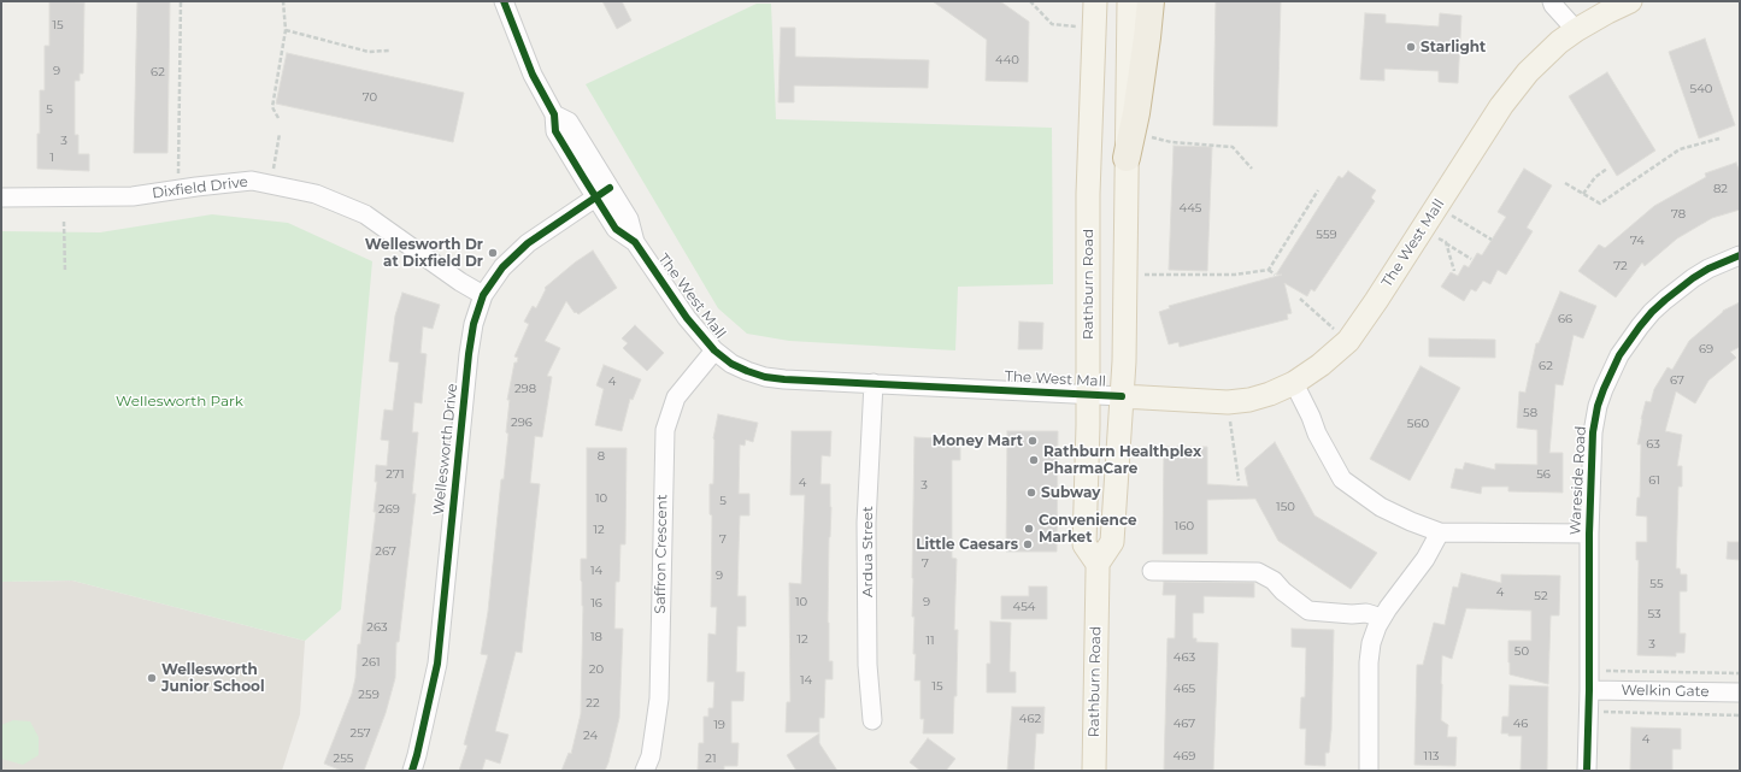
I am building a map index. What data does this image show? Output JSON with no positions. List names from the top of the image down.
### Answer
{
  "streets": {
    "main road": ["The West Mall", "Rathburn Road"],
    "street": [
      "Dixfield Drive",
      "Wellesworth Drive",
      "Wareside Road",
      "Ardua Street",
      "Saffron Crescent",
      "Welkin Gate"
    ]
  },
  "crossings": [
    ["Dixfield Drive", "Wellesworth Drive"],
    ["The West Mall", "Rathburn Road"],
    ["The West Mall", "Wellesworth Drive"],
    ["The West Mall", "Ardua Street"],
    ["The West Mall", "Saffron Crescent"],
    ["Wareside Road", "Welkin Gate"]
  ],
  "parks": ["Wellesworth Park"],
  "places": [
    "Starlight",
    "Wellesworth Dr at Dixfield Dr",
    "Money Mart",
    "Rathburn Healthplex PharmaCare",
    "Subway",
    "Convenience Market",
    "Little Caesars",
    "Wellesworth Junior School"
  ],
  "house_numbers": [
    "15",
    "440",
    "9",
    "62",
    "540",
    "70",
    "5",
    "3",
    "1",
    "82",
    "445",
    "78",
    "559",
    "74",
    "72",
    "66",
    "69",
    "62",
    "67",
    "4",
    "298",
    "58",
    "296",
    "560",
    "63",
    "8",
    "271",
    "56",
    "61",
    "4",
    "3",
    "10",
    "5",
    "150",
    "269",
    "160",
    "12",
    "7",
    "267",
    "7",
    "14",
    "9",
    "55",
    "4",
    "52",
    "10",
    "9",
    "16",
    "454",
    "53",
    "263",
    "18",
    "12",
    "11",
    "3",
    "50",
    "463",
    "261",
    "20",
    "14",
    "15",
    "465",
    "259",
    "22",
    "462",
    "467",
    "46",
    "19",
    "257",
    "24",
    "4",
    "469",
    "113",
    "255",
    "21"
  ]
}
